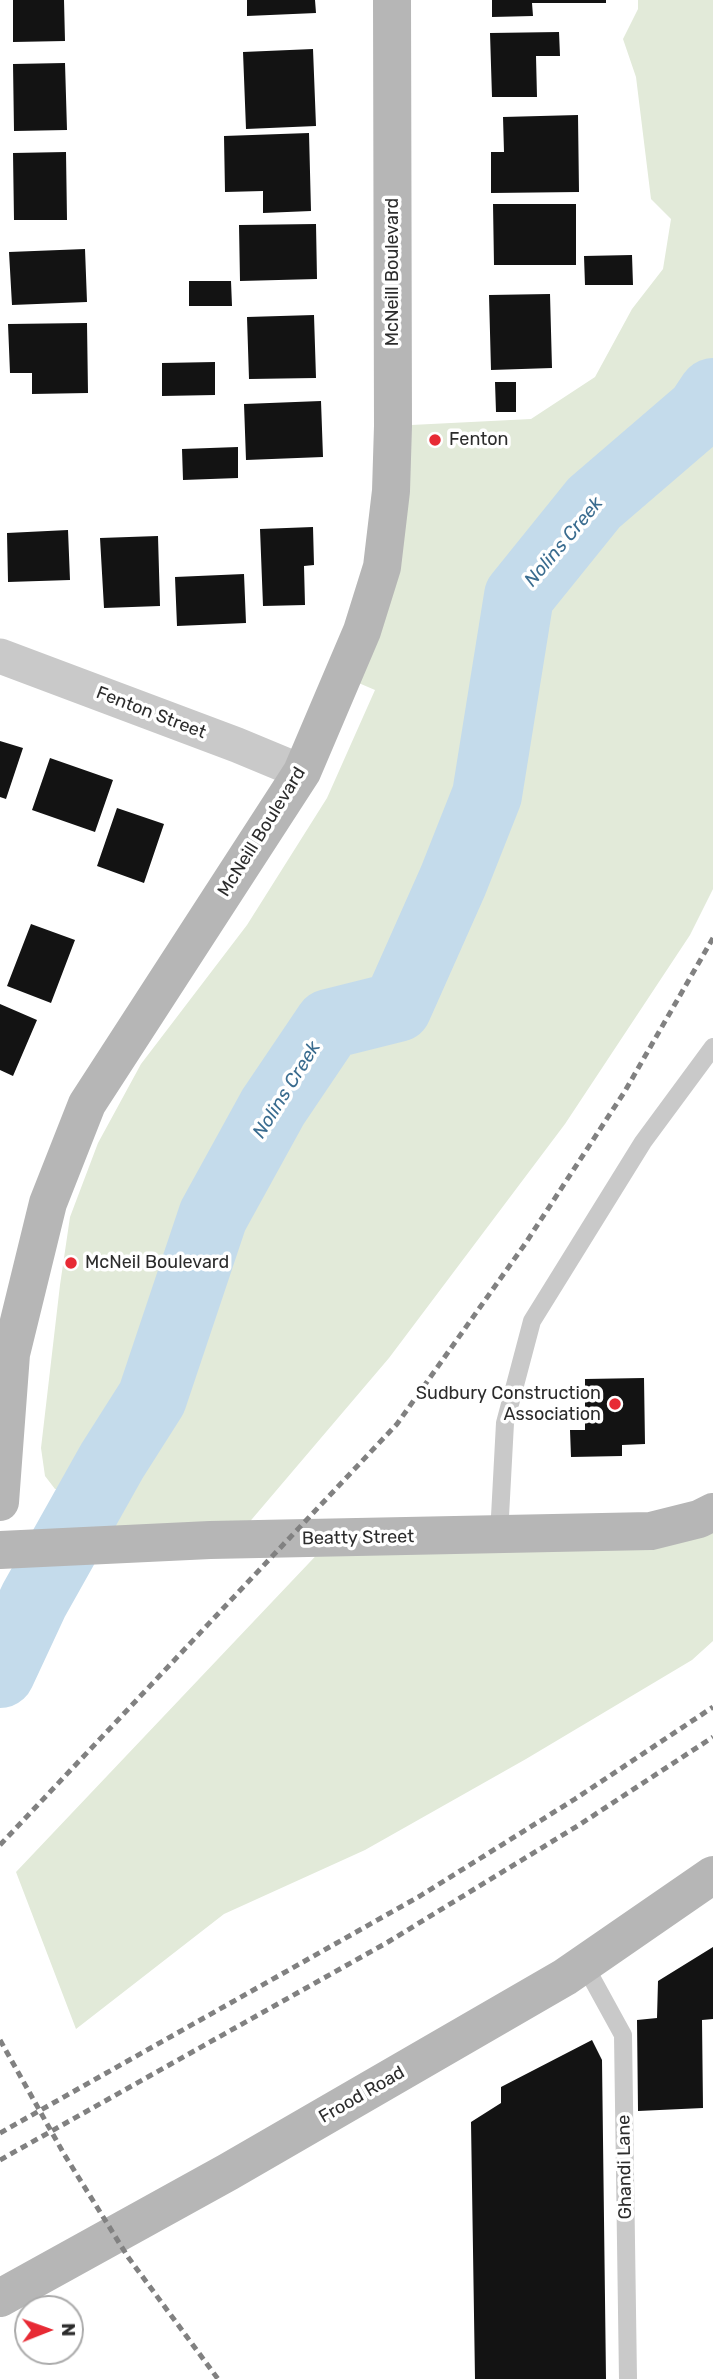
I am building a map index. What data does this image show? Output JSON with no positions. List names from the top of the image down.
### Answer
{
  "streets": {
    "street": [
      "McNeill Boulevard",
      "Fenton Street",
      "Beatty Street",
      "Frood Road"
    ],
    "lane": ["Ghandi Lane"]
  },
  "crossings": [
    ["McNeill Boulevard", "Fenton Street"],
    ["Frood Road", "Ghandi Lane"]
  ],
  "water": ["Nolins Creek"],
  "places": ["Fenton", "McNeil Boulevard", "Sudbury Construction Association"],
  "north": "right"
}
